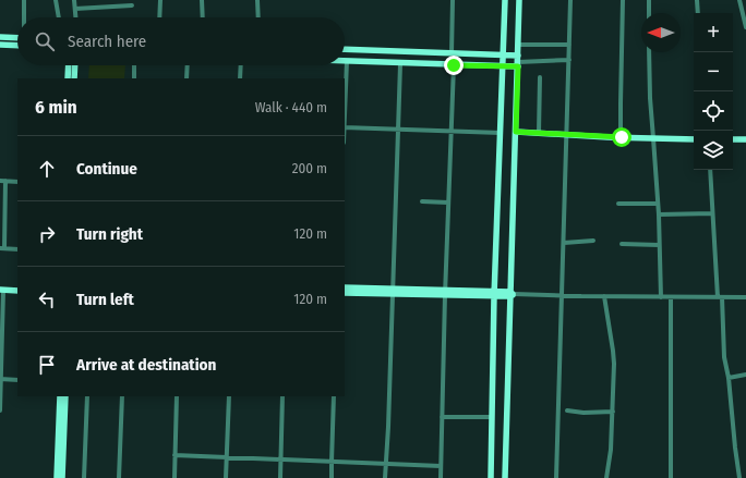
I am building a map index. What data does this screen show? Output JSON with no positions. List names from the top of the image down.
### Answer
{
  "north": "left",
  "page": {
    "map_buttons": ["+", "−"],
    "search": "Search here",
    "heading": ["6 min", "Walk · 440 m"],
    "list": [
      ["Continue", "200 m"],
      ["Turn right", "120 m"],
      ["Turn left", "120 m"],
      "Arrive at destination"
    ]
  }
}
